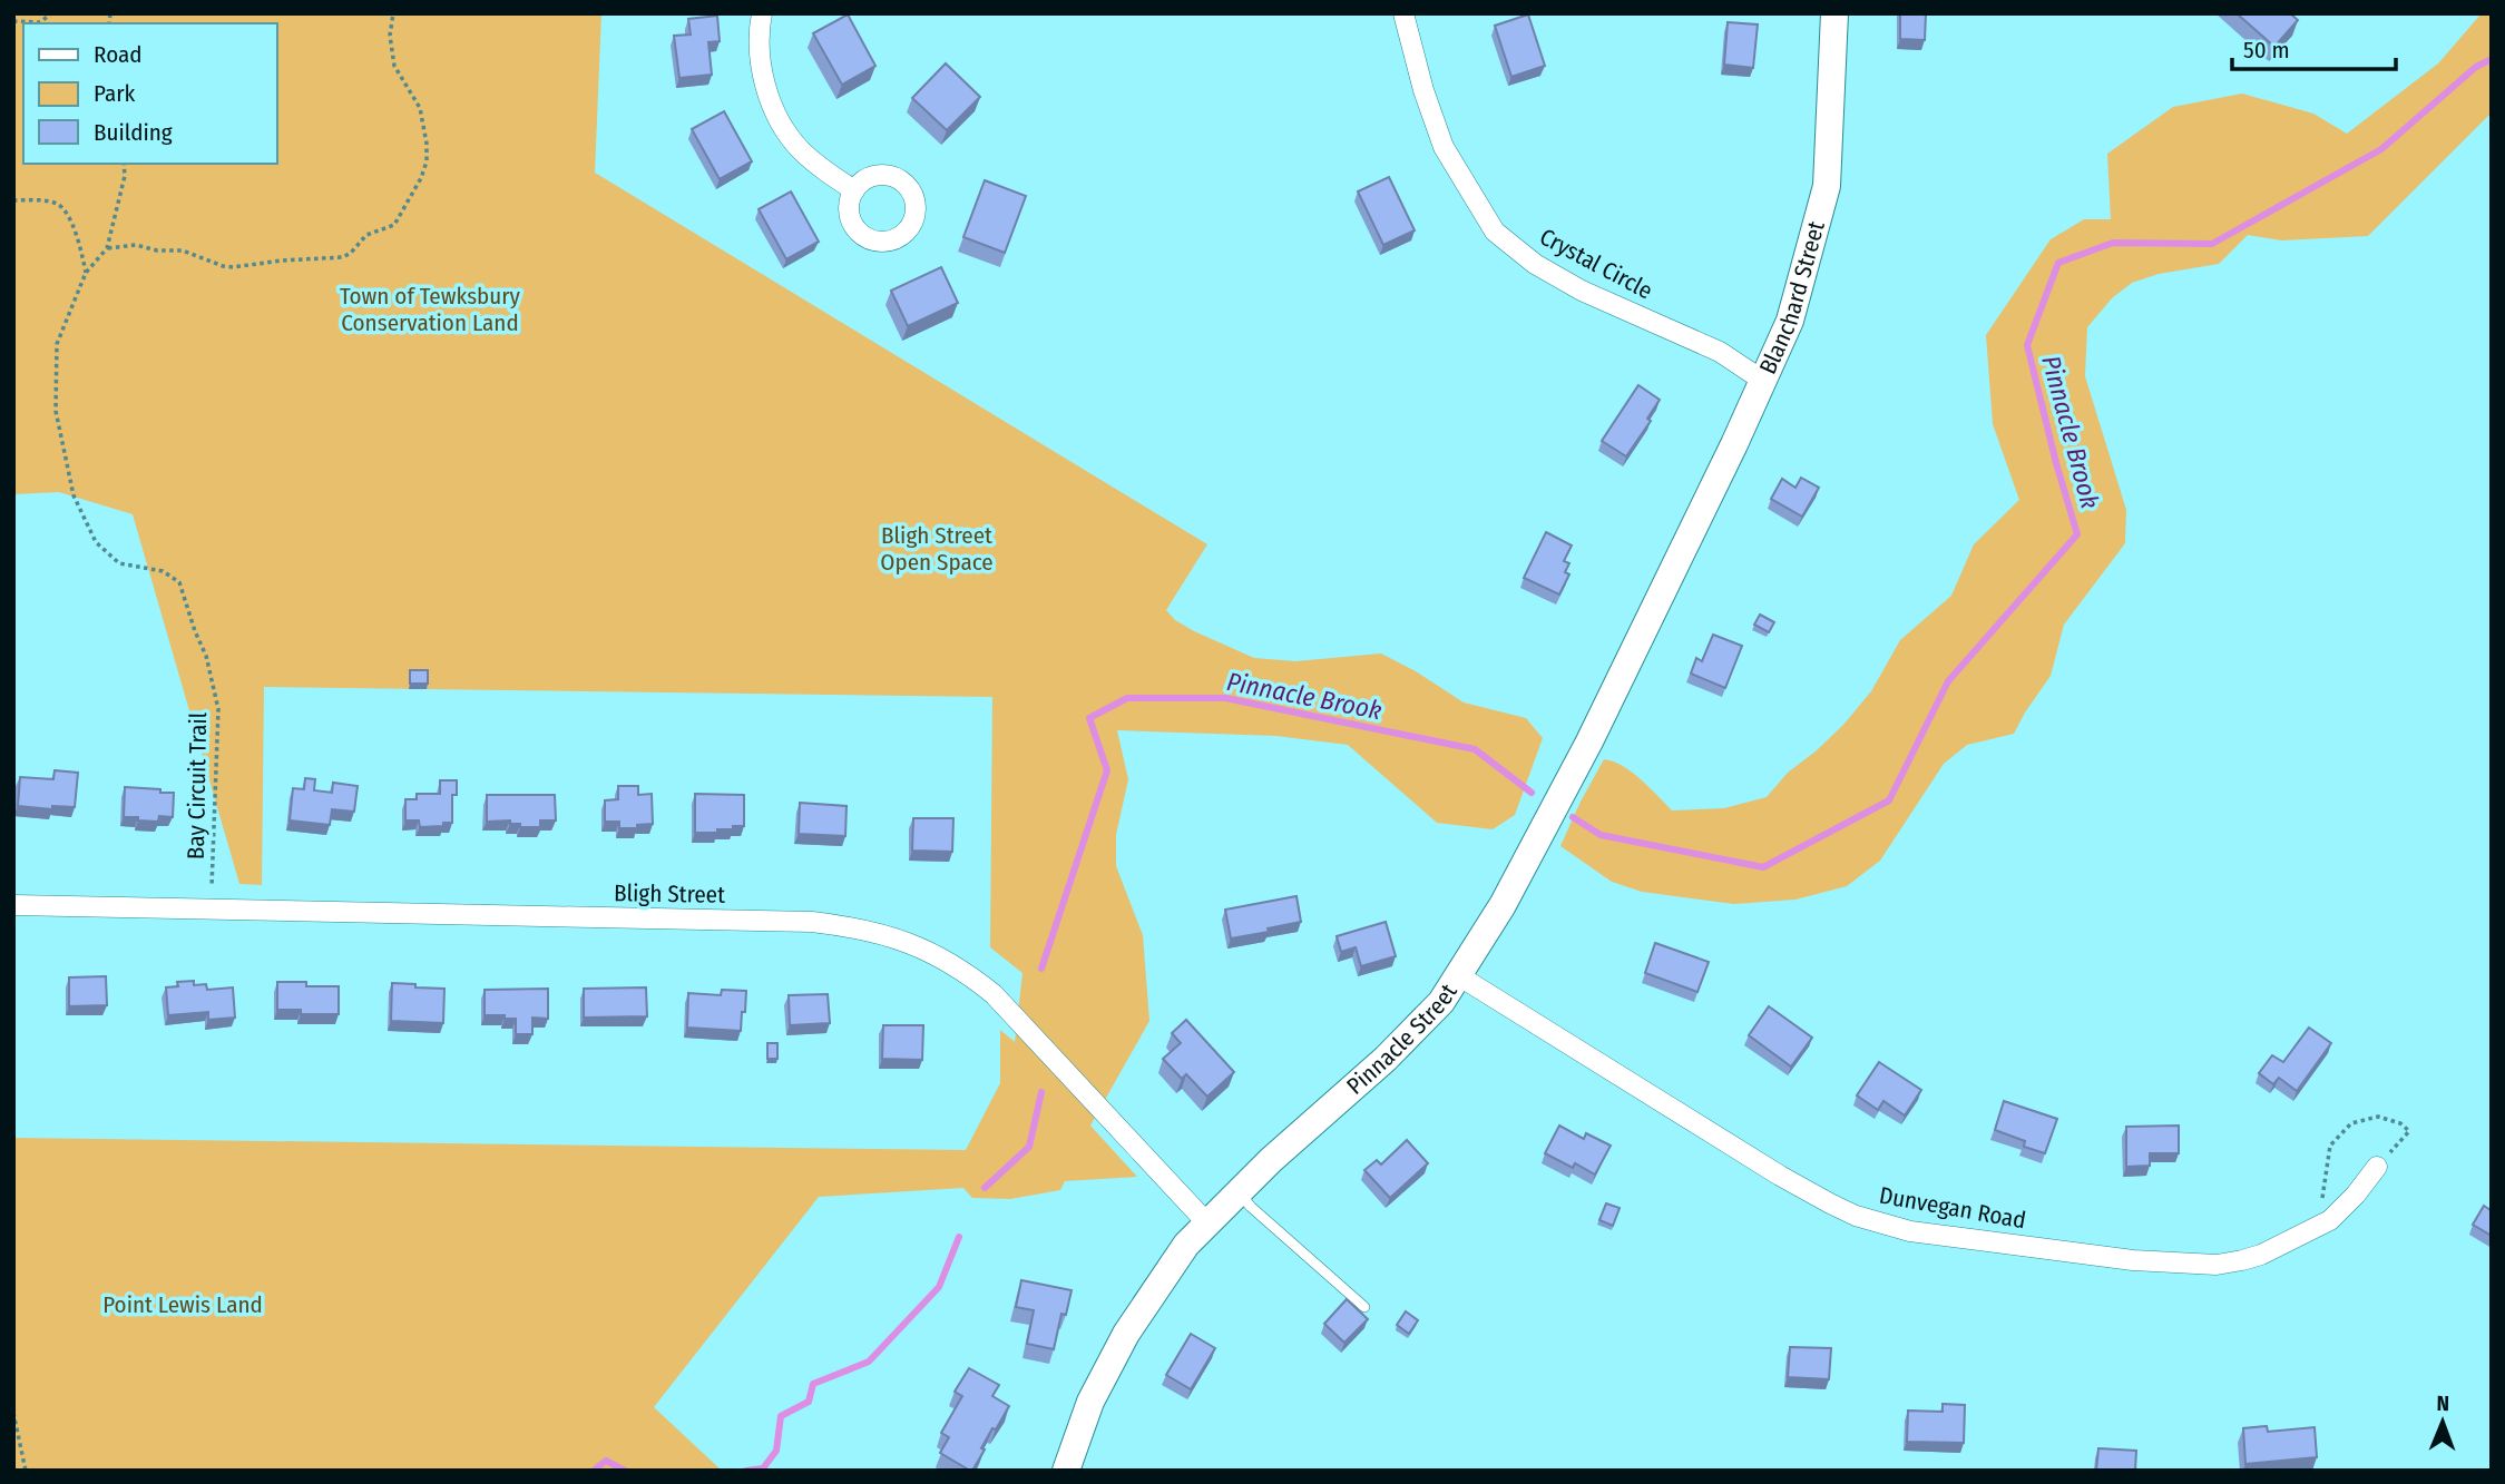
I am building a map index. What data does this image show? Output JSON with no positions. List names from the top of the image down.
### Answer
{
  "streets": {
    "street": [
      "Crystal Circle",
      "Blanchard Street",
      "Bligh Street",
      "Pinnacle Street",
      "Dunvegan Road"
    ],
    "path": ["Bay Circuit Trail"]
  },
  "crossings": [
    ["Crystal Circle", "Blanchard Street"],
    ["Blanchard Street", "Pinnacle Street"],
    ["Bligh Street", "Pinnacle Street"],
    ["Pinnacle Street", "Dunvegan Road"]
  ],
  "water": ["Pinnacle Brook"],
  "parks": ["Town of Tewksbury Conservation Land", "Bligh Street Open Space", "Point Lewis Land"],
  "legend": ["Road", "Park", "Building"],
  "scale_bar": "50 m",
  "north": "top"
}
